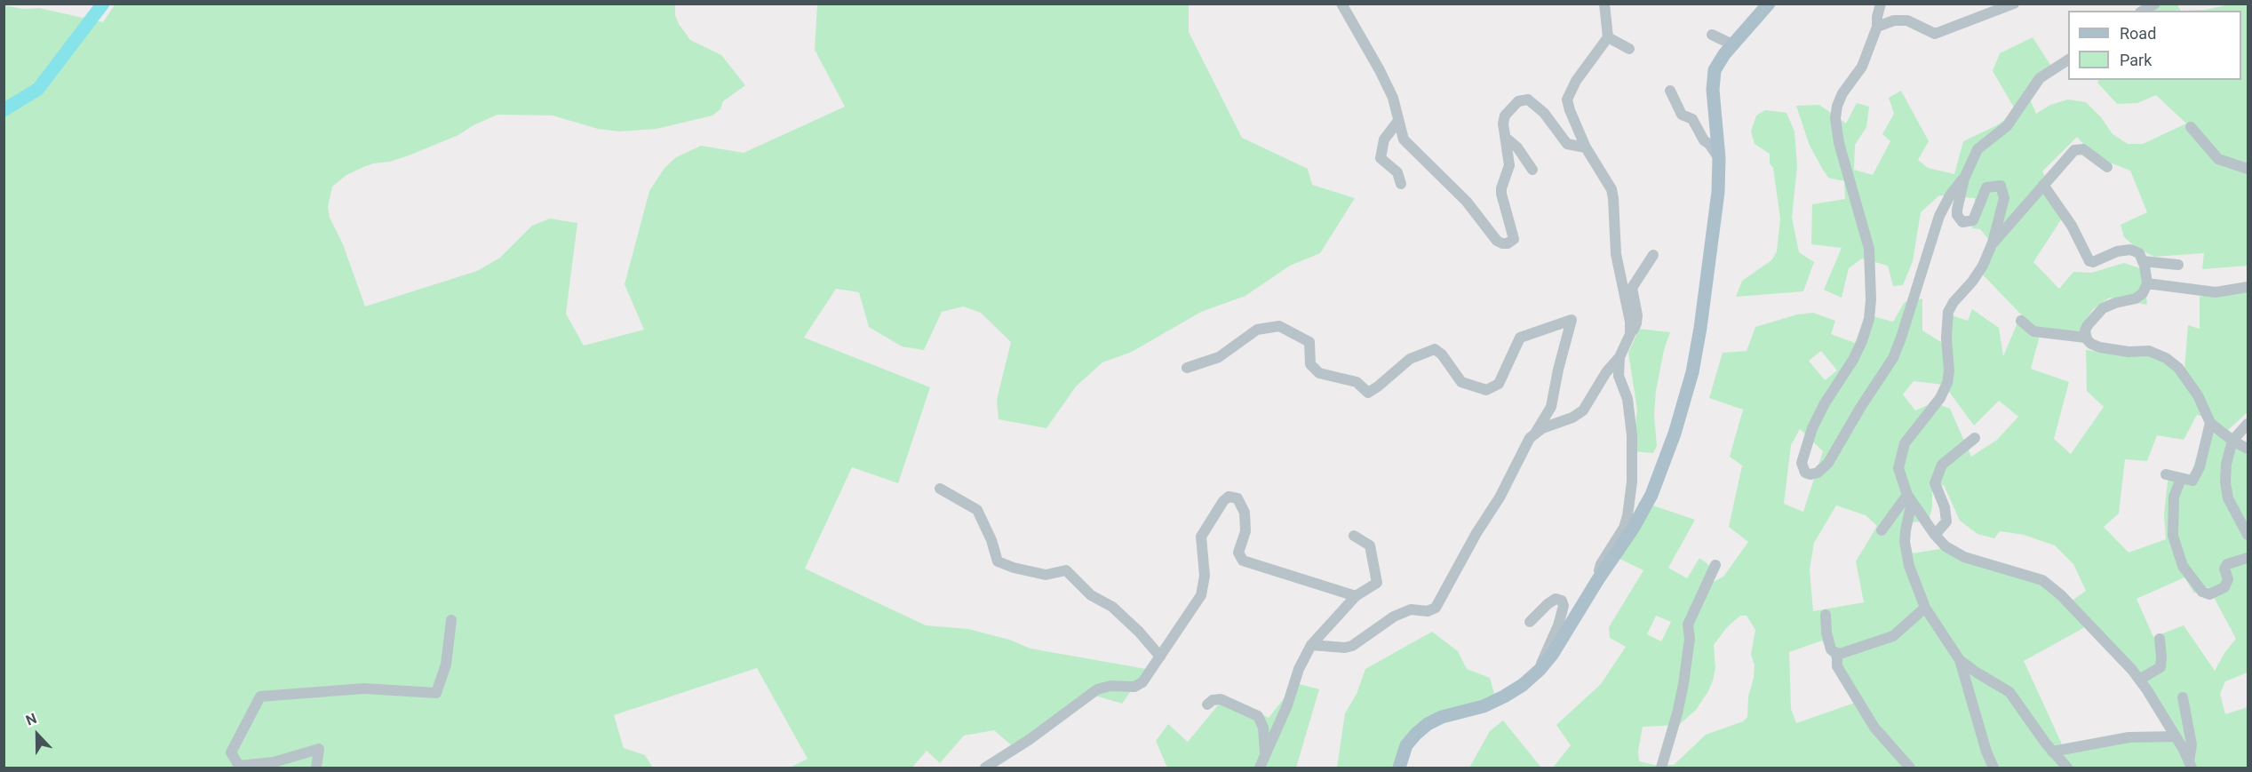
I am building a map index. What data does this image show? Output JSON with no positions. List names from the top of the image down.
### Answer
{
  "legend": ["Road", "Park"],
  "north": "top"
}
